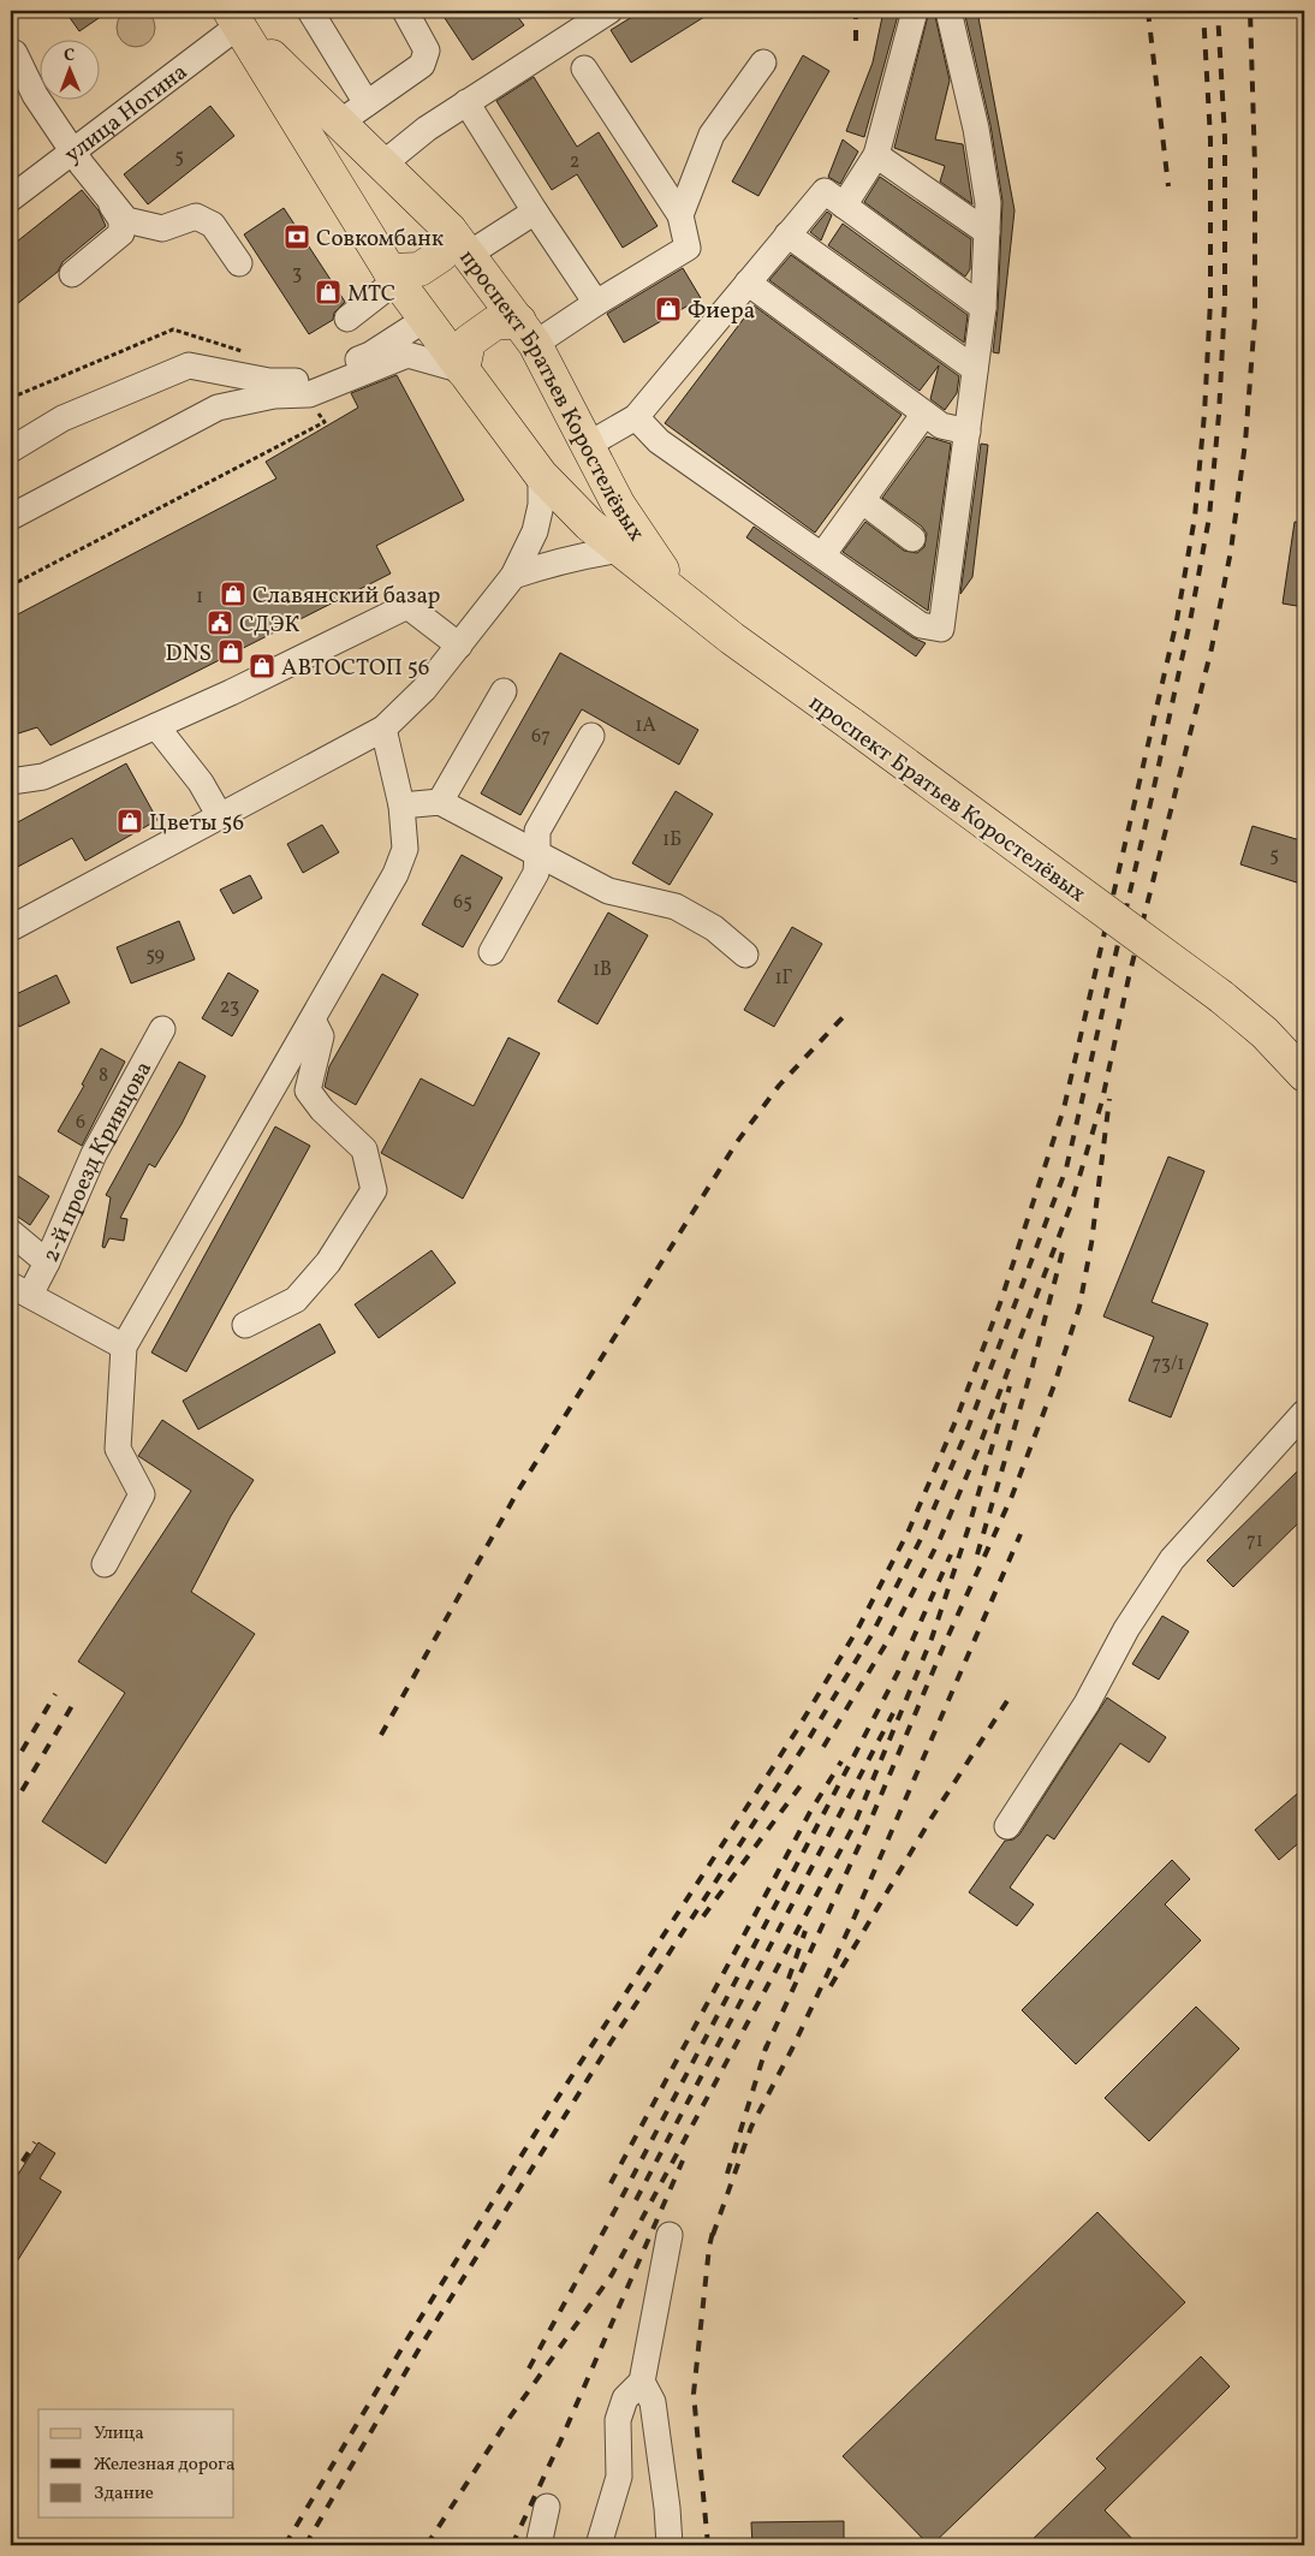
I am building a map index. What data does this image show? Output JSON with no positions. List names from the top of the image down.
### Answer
{
  "streets": {
    "main road": ["проспект Братьев Коростелёвых"],
    "street": ["улица Ногина", "2-й проезд Кривцова"]
  },
  "crossings": [
    ["улица Ногина", "проспект Братьев Коростелёвых"]
  ],
  "places": {
    "bank": ["Совкомбанк"],
    "shop": [
      "МТС",
      "Фиера",
      "Славянский базар",
      "DNS",
      "АВТОСТОП 56",
      "Цветы 56"
    ],
    "public building": ["СДЭК"]
  },
  "house_numbers": [
    "5",
    "2",
    "3",
    "1",
    "1А",
    "67",
    "1Б",
    "5",
    "65",
    "59",
    "1В",
    "1Г",
    "23",
    "8",
    "6",
    "73/1",
    "71"
  ],
  "legend": ["Улица", "Железная дорога", "Здание"],
  "north": "top"
}
